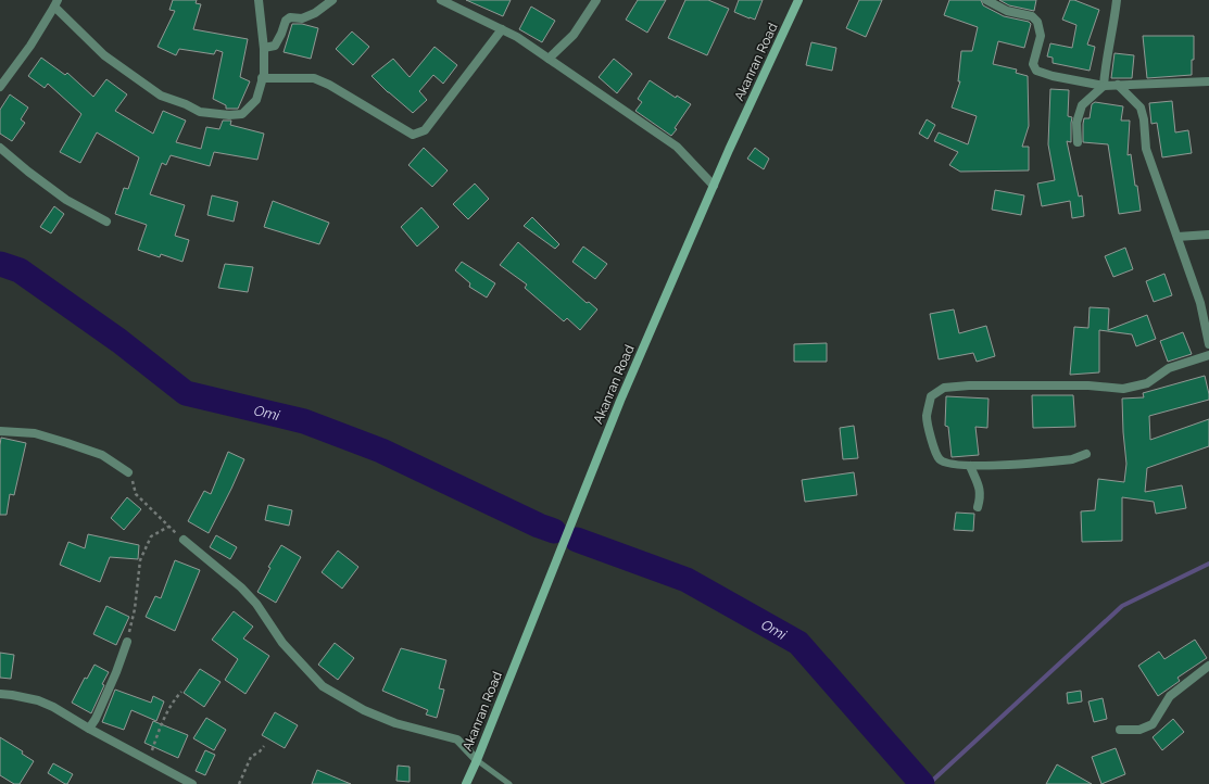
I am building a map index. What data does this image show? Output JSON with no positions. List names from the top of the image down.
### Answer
{
  "streets": {
    "main road": ["Akanran Road"]
  },
  "water": ["Omi"]
}
